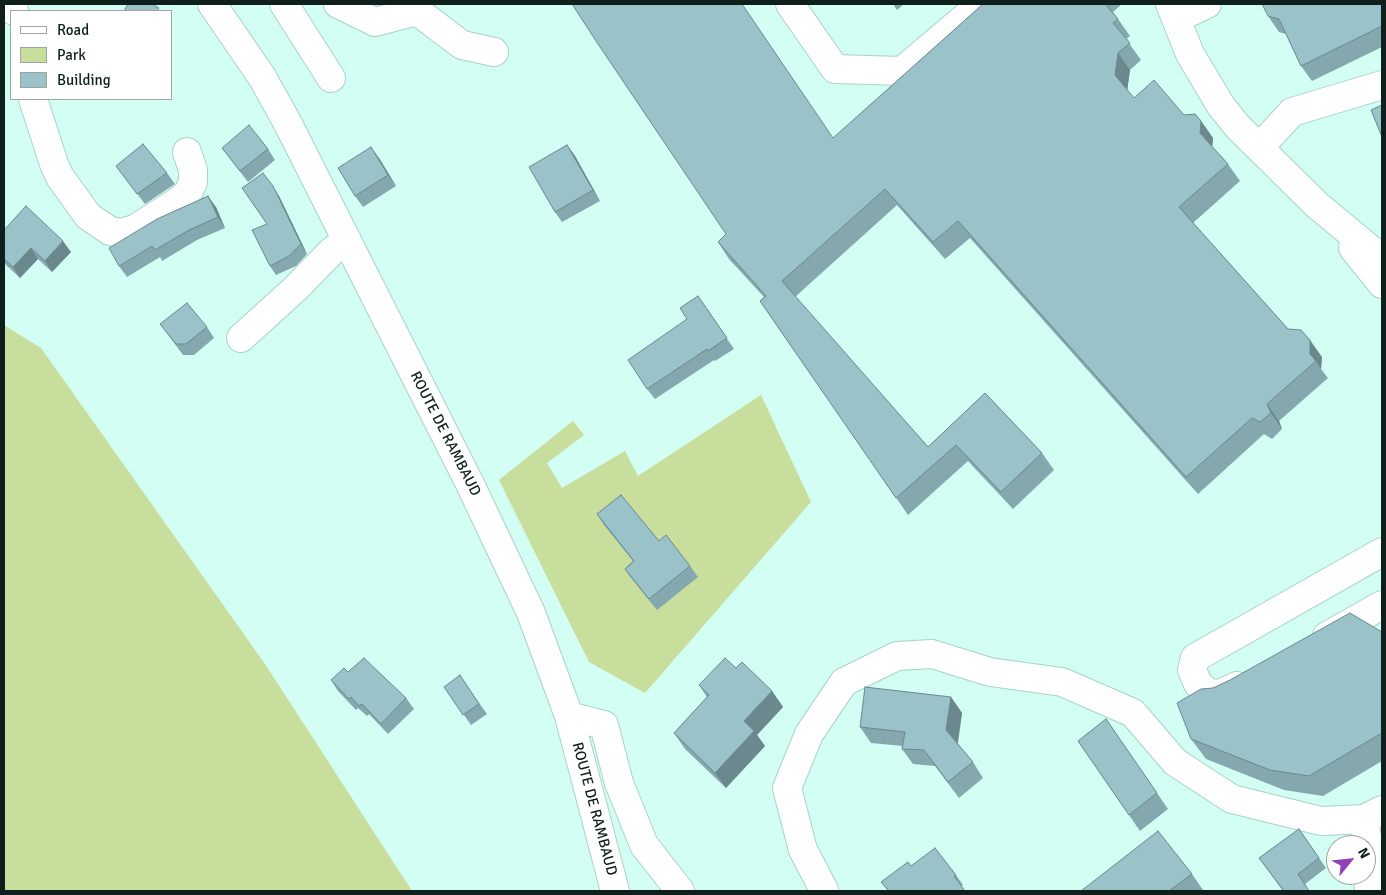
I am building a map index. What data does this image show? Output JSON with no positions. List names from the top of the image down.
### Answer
{
  "streets": {
    "street": ["ROUTE DE RAMBAUD"]
  },
  "legend": ["Road", "Park", "Building"],
  "north": "top right"
}
